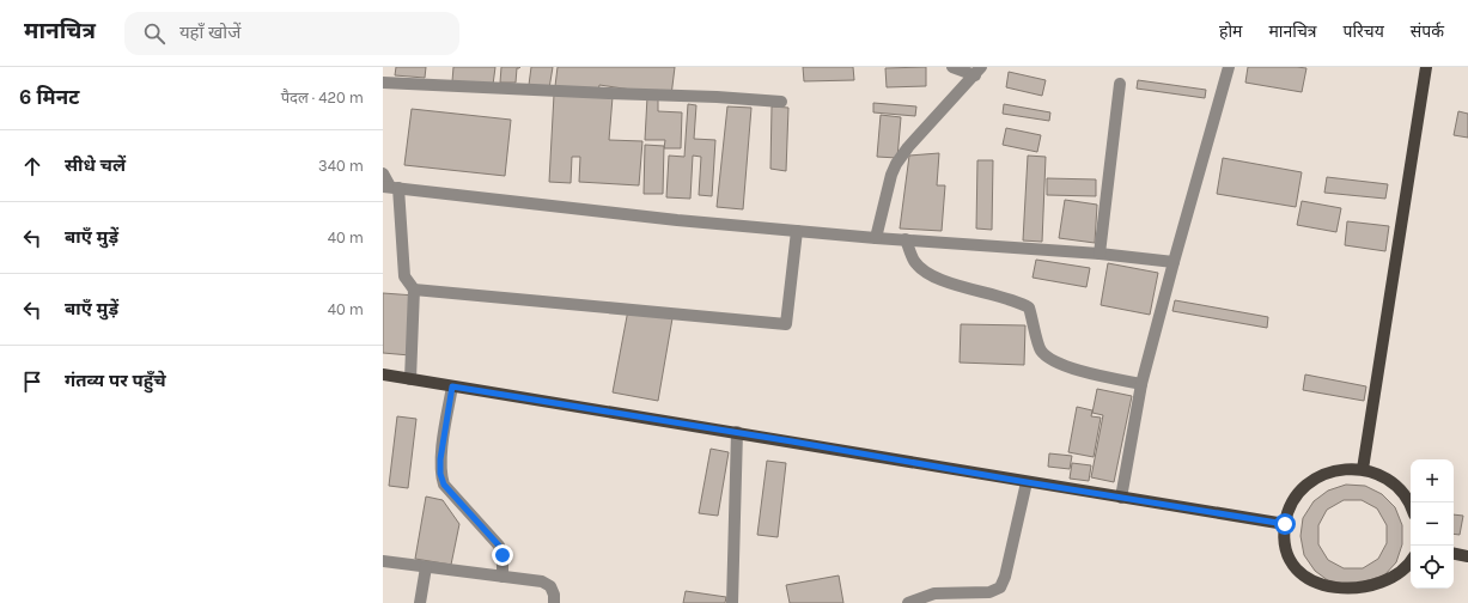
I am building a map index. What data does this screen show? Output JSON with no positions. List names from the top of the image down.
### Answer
{
  "page": {
    "header": "मानचित्र",
    "search": "यहाँ खोजें",
    "nav": [
      "होम",
      "मानचित्र",
      "परिचय",
      "संपर्क"
    ],
    "heading": ["6 मिनट", "पैदल · 420 m"],
    "list": [
      ["सीधे चलें", "340 m"],
      ["बाएँ मुड़ें", "40 m"],
      ["बाएँ मुड़ें", "40 m"],
      "गंतव्य पर पहुँचे"
    ],
    "map_buttons": ["+", "−"]
  }
}
